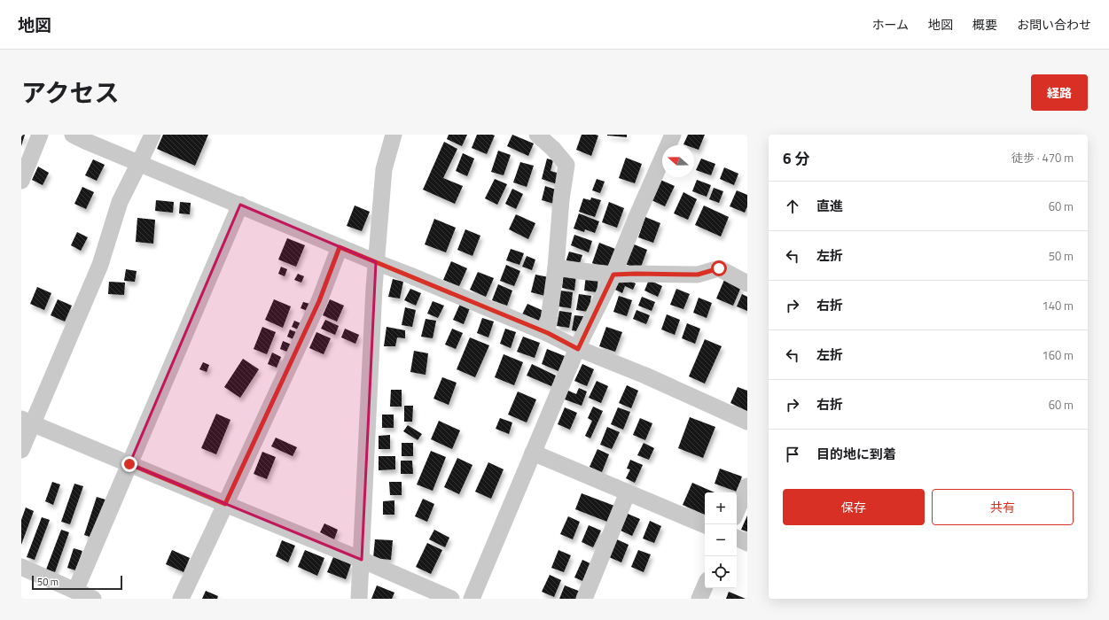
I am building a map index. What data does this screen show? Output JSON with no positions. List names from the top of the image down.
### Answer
{
  "scale_bar": "50 m",
  "north": "left",
  "page": {
    "header": "地図",
    "nav": [
      "ホーム",
      "地図",
      "概要",
      "お問い合わせ"
    ],
    "title": "アクセス",
    "buttons": [
      "経路",
      ["保存", "共有"]
    ],
    "heading": ["6 分", "徒歩 · 470 m"],
    "list": [
      ["直進", "60 m"],
      ["左折", "50 m"],
      ["右折", "140 m"],
      ["左折", "160 m"],
      ["右折", "60 m"],
      "目的地に到着"
    ],
    "map_buttons": ["+", "−"],
    "scale": "50 m"
  }
}
